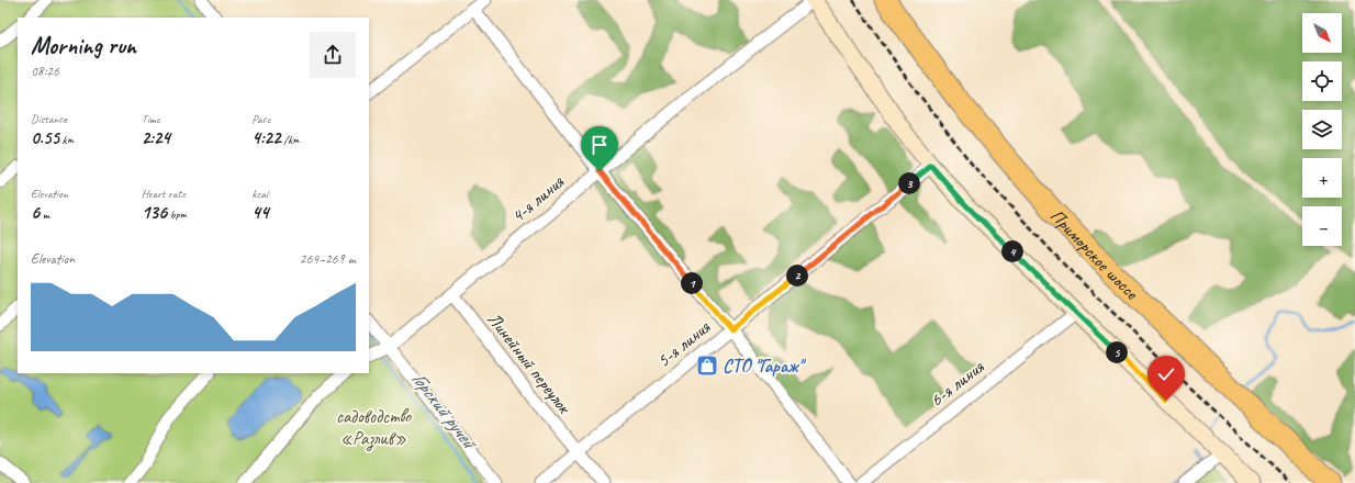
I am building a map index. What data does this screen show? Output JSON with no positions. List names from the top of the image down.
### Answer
{
  "streets": {
    "highway": ["Приморское шоссе"],
    "street": [
      "4-я линия",
      "5-я линия",
      "Линейный переулок",
      "6-я линия"
    ]
  },
  "crossings": [
    ["4-я линия", "Линейный переулок"],
    ["5-я линия", "Линейный переулок"]
  ],
  "water": ["Горский ручей"],
  "parks": ["садоводство «Разлив»"],
  "places": {
    "shop": ["СТО \"Гараж\""]
  },
  "north": "bottom right",
  "page": {
    "map_buttons": ["+", "−"],
    "heading": ["Morning run", "08:26"],
    "stats": [
      ["Distance", "0.55 km"],
      ["Time", "2:24"],
      ["Pace", "4:22 /km"],
      ["Elevation", "6 m"],
      ["Heart rate", "136 bpm"],
      ["kcal", "44"]
    ],
    "pins": [
      "3",
      "4",
      "2",
      "1",
      "5"
    ],
    "chart": ["Elevation", "264–269 m"]
  }
}
